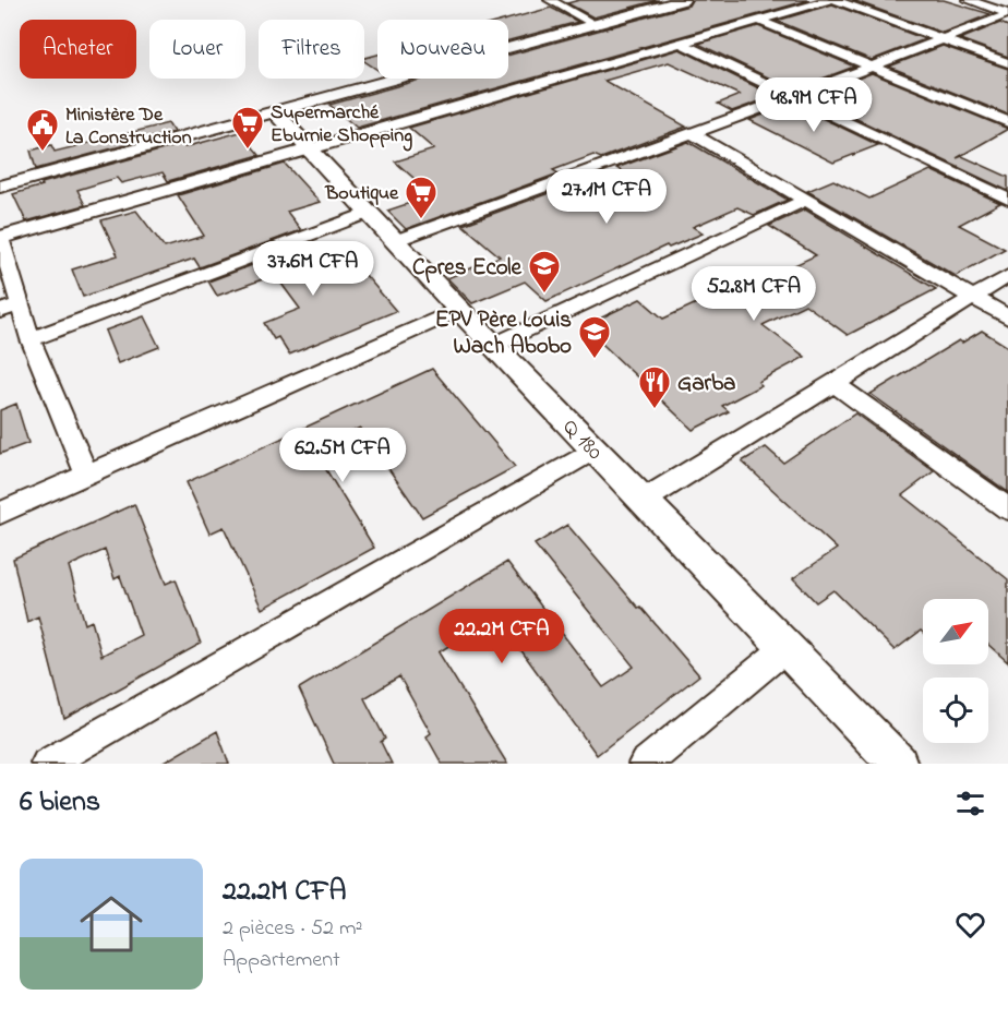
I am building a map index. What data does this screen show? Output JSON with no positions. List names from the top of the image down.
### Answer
{
  "streets": {
    "street": ["Q 180"]
  },
  "places": {
    "supermarket": ["Supermarché Eburnie Shopping", "Boutique"],
    "public building": ["Ministère De La Construction"],
    "school or university": ["Cpres Ecole", "EPV Père Louis Wach Abobo"],
    "restaurant": ["Garba"]
  },
  "north": "top right",
  "page": {
    "chip": [
      "Acheter",
      "Louer",
      "Filtres",
      "Nouveau"
    ],
    "price": [
      "48.9M CFA",
      "27.1M CFA",
      "37.6M CFA",
      "52.8M CFA",
      "62.5M CFA",
      "22.2M CFA"
    ],
    "heading": "6 biens",
    "list": [
      {
        "name": "22.2M CFA",
        "note": "2 pièces · 52 m² · Appartement"
      }
    ]
  }
}
